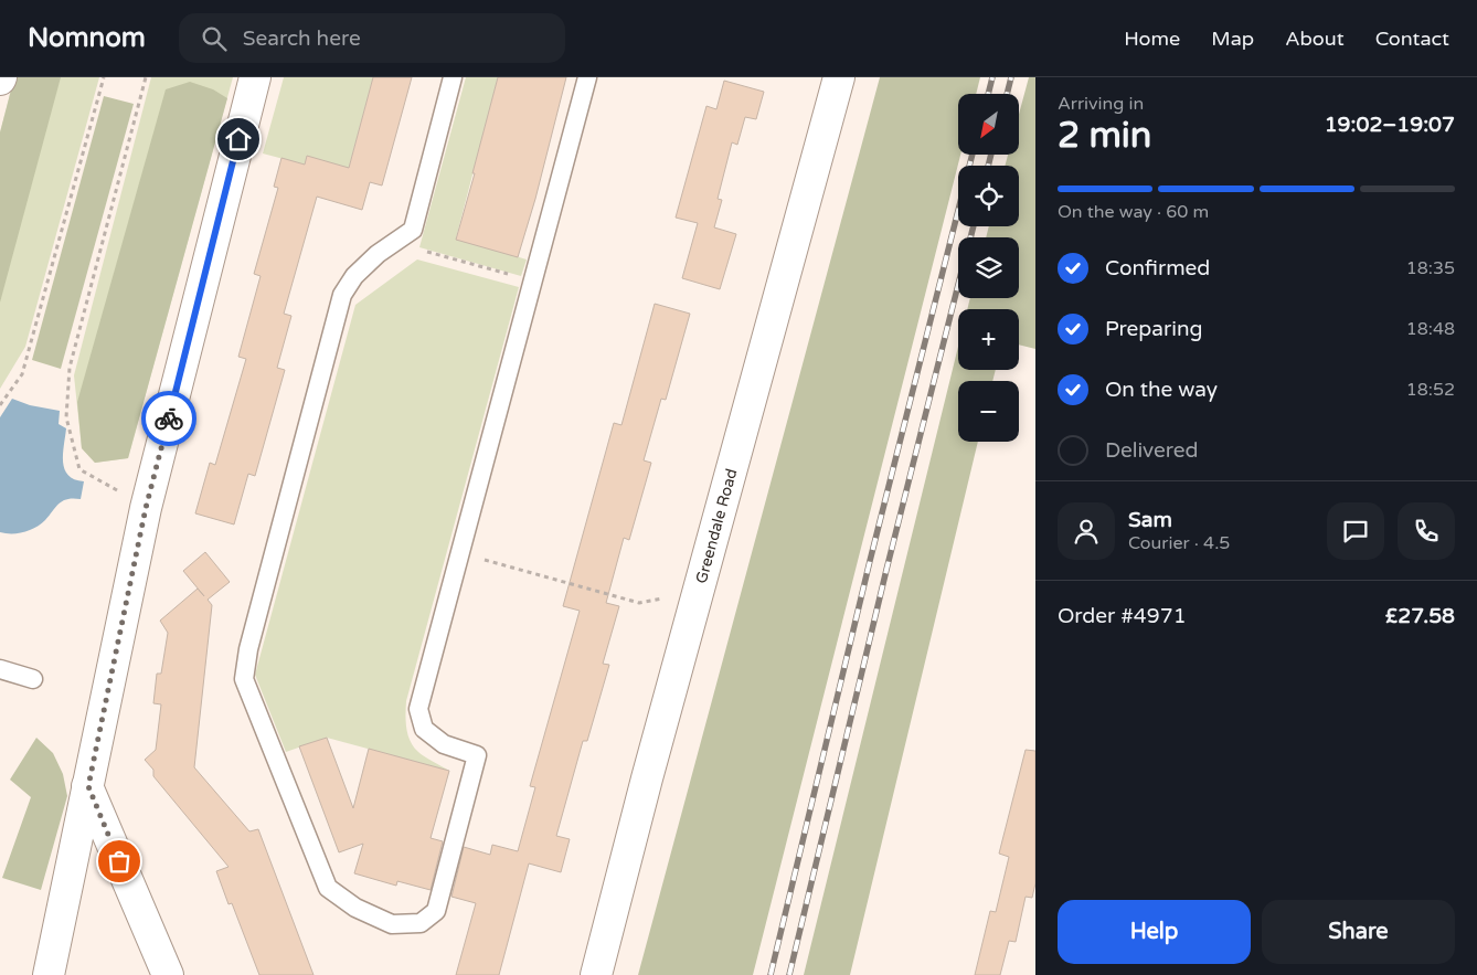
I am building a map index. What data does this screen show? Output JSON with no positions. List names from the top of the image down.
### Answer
{
  "streets": {
    "street": ["Greendale Road"]
  },
  "north": "bottom left",
  "page": {
    "header": "Nomnom",
    "search": "Search here",
    "nav": [
      "Home",
      "Map",
      "About",
      "Contact"
    ],
    "heading": ["2 min", "Arriving in", "19:02–19:07"],
    "panel": [
      "Sam",
      "Courier · 4.5",
      "Order #4971",
      "£27.58"
    ],
    "map_buttons": ["+", "−"],
    "bar": "On the way · 60 m",
    "list": [
      ["Confirmed", "18:35"],
      ["Preparing", "18:48"],
      ["On the way", "18:52"],
      "Delivered"
    ],
    "buttons": ["Help", "Share"]
  }
}
